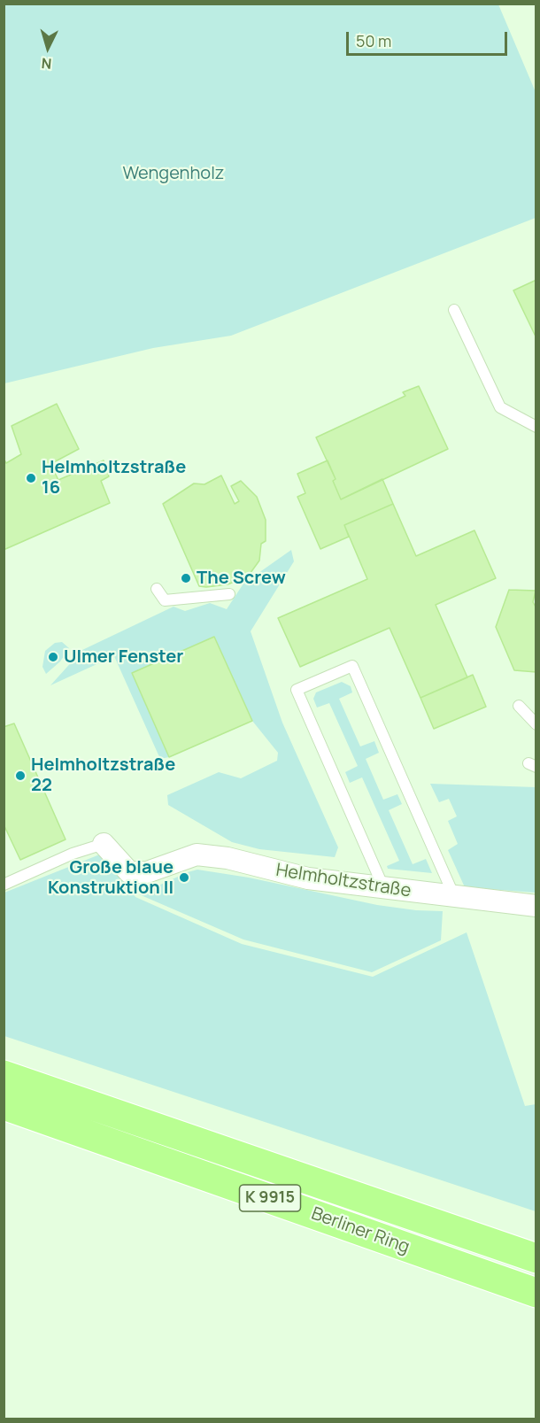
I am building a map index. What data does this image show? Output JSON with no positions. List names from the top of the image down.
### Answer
{
  "streets": {
    "highway": ["K 9915", "Berliner Ring"],
    "street": ["Helmholtzstraße"]
  },
  "parks": ["Wengenholz"],
  "places": [
    "Helmholtzstraße 16",
    "The Screw",
    "Ulmer Fenster",
    "Helmholtzstraße 22",
    "Große blaue Konstruktion II"
  ],
  "scale_bar": "50 m",
  "north": "bottom"
}
